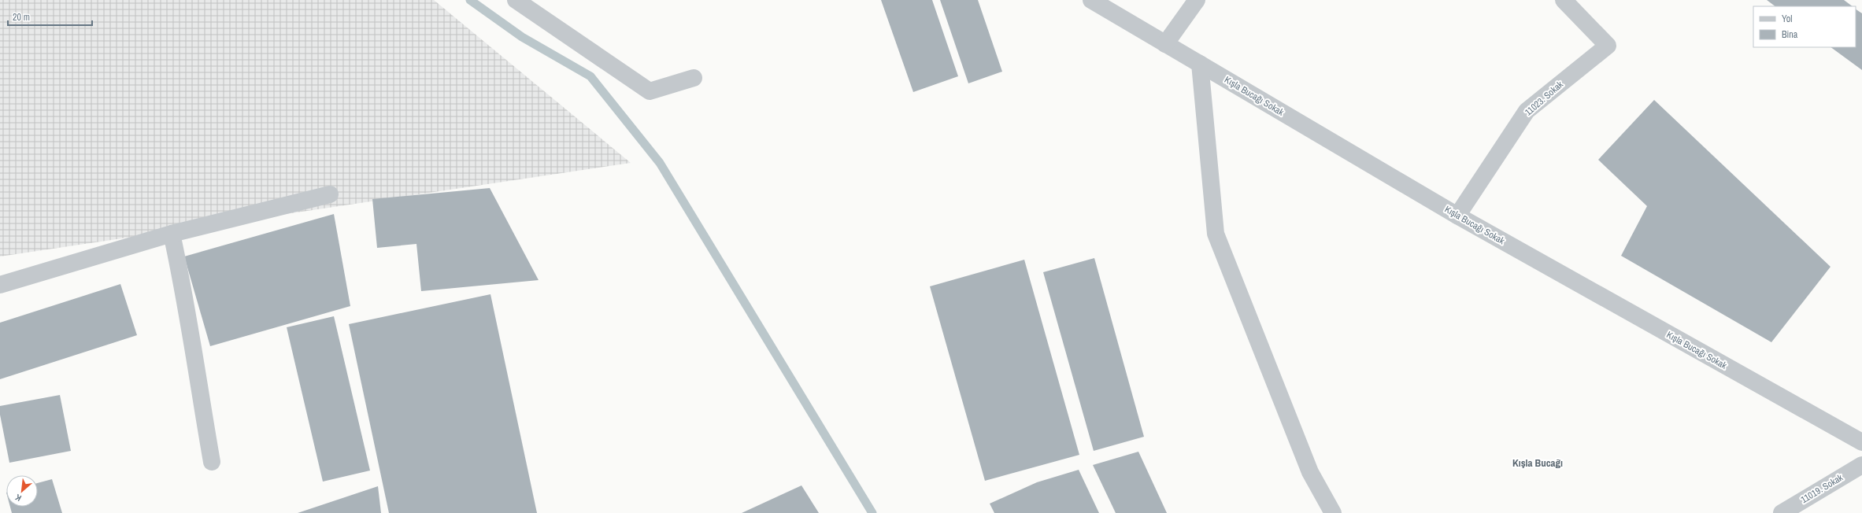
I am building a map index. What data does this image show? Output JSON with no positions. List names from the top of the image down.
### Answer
{
  "streets": {
    "street": ["Kışla Bucağı Sokak", "11023. Sokak", "11019. Sokak"]
  },
  "crossings": [
    ["Kışla Bucağı Sokak", "11023. Sokak"]
  ],
  "districts": ["Kışla Bucağı"],
  "legend": ["Yol", "Bina"],
  "scale_bar": "20 m",
  "north": "bottom left"
}
